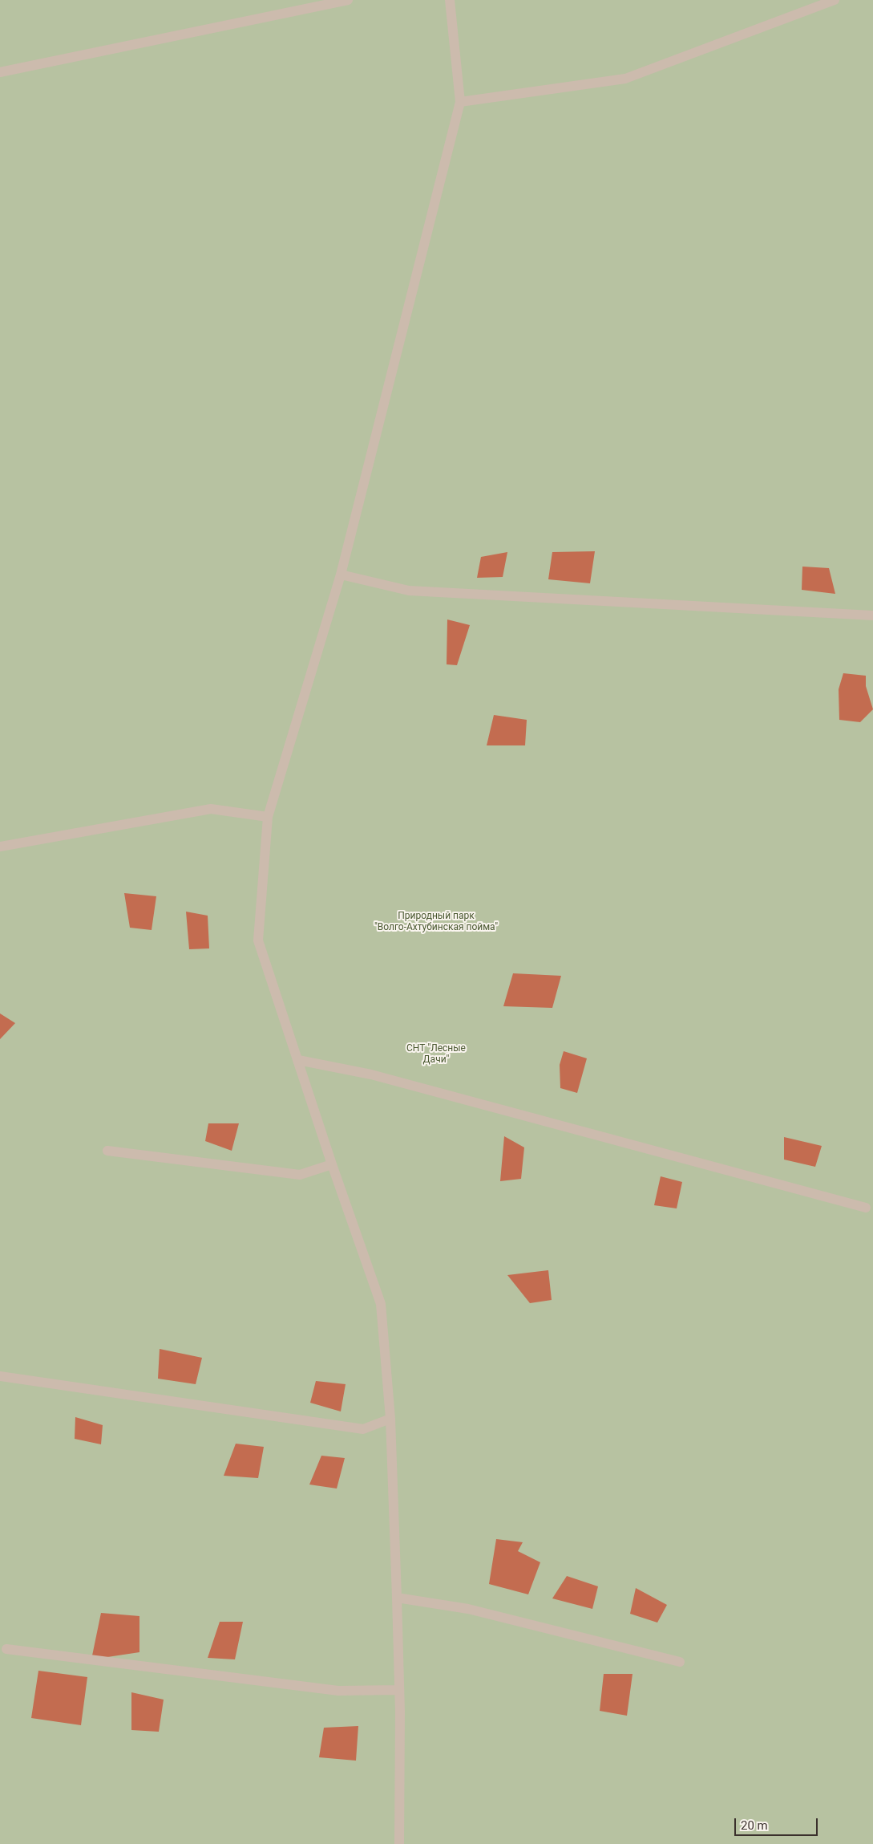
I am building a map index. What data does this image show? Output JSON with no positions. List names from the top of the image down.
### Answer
{
  "parks": ["Природный парк \"Волго-Ахтубинская пойма\"", "СНТ \"Лесные Дачи\""],
  "scale_bar": "20 m"
}
